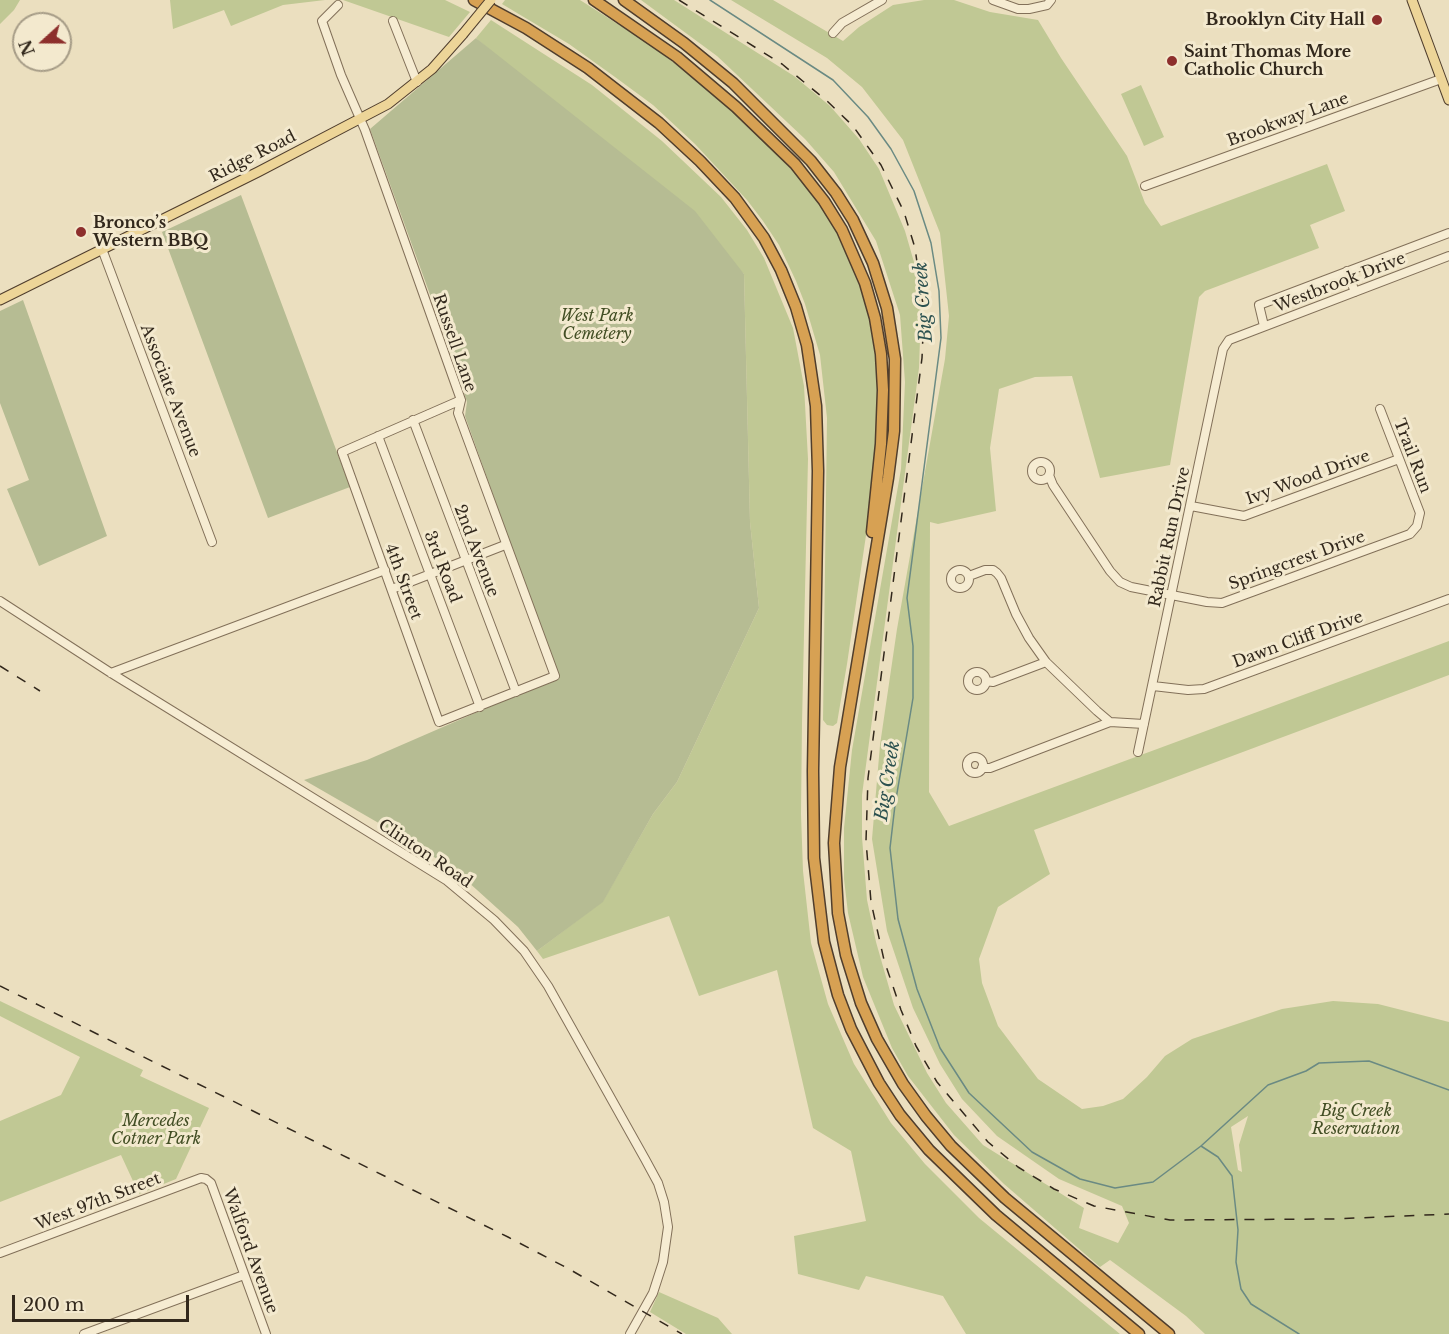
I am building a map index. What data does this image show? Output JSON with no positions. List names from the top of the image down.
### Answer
{
  "streets": {
    "main road": ["Ridge Road"],
    "street": [
      "Brookway Lane",
      "Westbrook Drive",
      "Russell Lane",
      "Associate Avenue",
      "Trail Run",
      "Ivy Wood Drive",
      "Rabbit Run Drive",
      "2nd Avenue",
      "Springcrest Drive",
      "3rd Road",
      "4th Street",
      "Dawn Cliff Drive",
      "Clinton Road",
      "West 97th Street",
      "Walford Avenue"
    ]
  },
  "crossings": [
    ["Ridge Road", "Russell Lane"],
    ["Ridge Road", "Associate Avenue"],
    ["Westbrook Drive", "Rabbit Run Drive"],
    ["Russell Lane", "2nd Avenue"],
    ["Trail Run", "Ivy Wood Drive"],
    ["Trail Run", "Springcrest Drive"],
    ["Ivy Wood Drive", "Rabbit Run Drive"],
    ["Rabbit Run Drive", "Springcrest Drive"],
    ["Rabbit Run Drive", "Dawn Cliff Drive"],
    ["3rd Road", "4th Street"],
    ["West 97th Street", "Walford Avenue"]
  ],
  "water": ["Big Creek"],
  "parks": ["West Park Cemetery", "Big Creek Reservation", "Mercedes Cotner Park"],
  "places": ["Brooklyn City Hall", "Saint Thomas More Catholic Church", "Bronco’s Western BBQ"],
  "scale_bar": "200 m",
  "north": "left"
}
